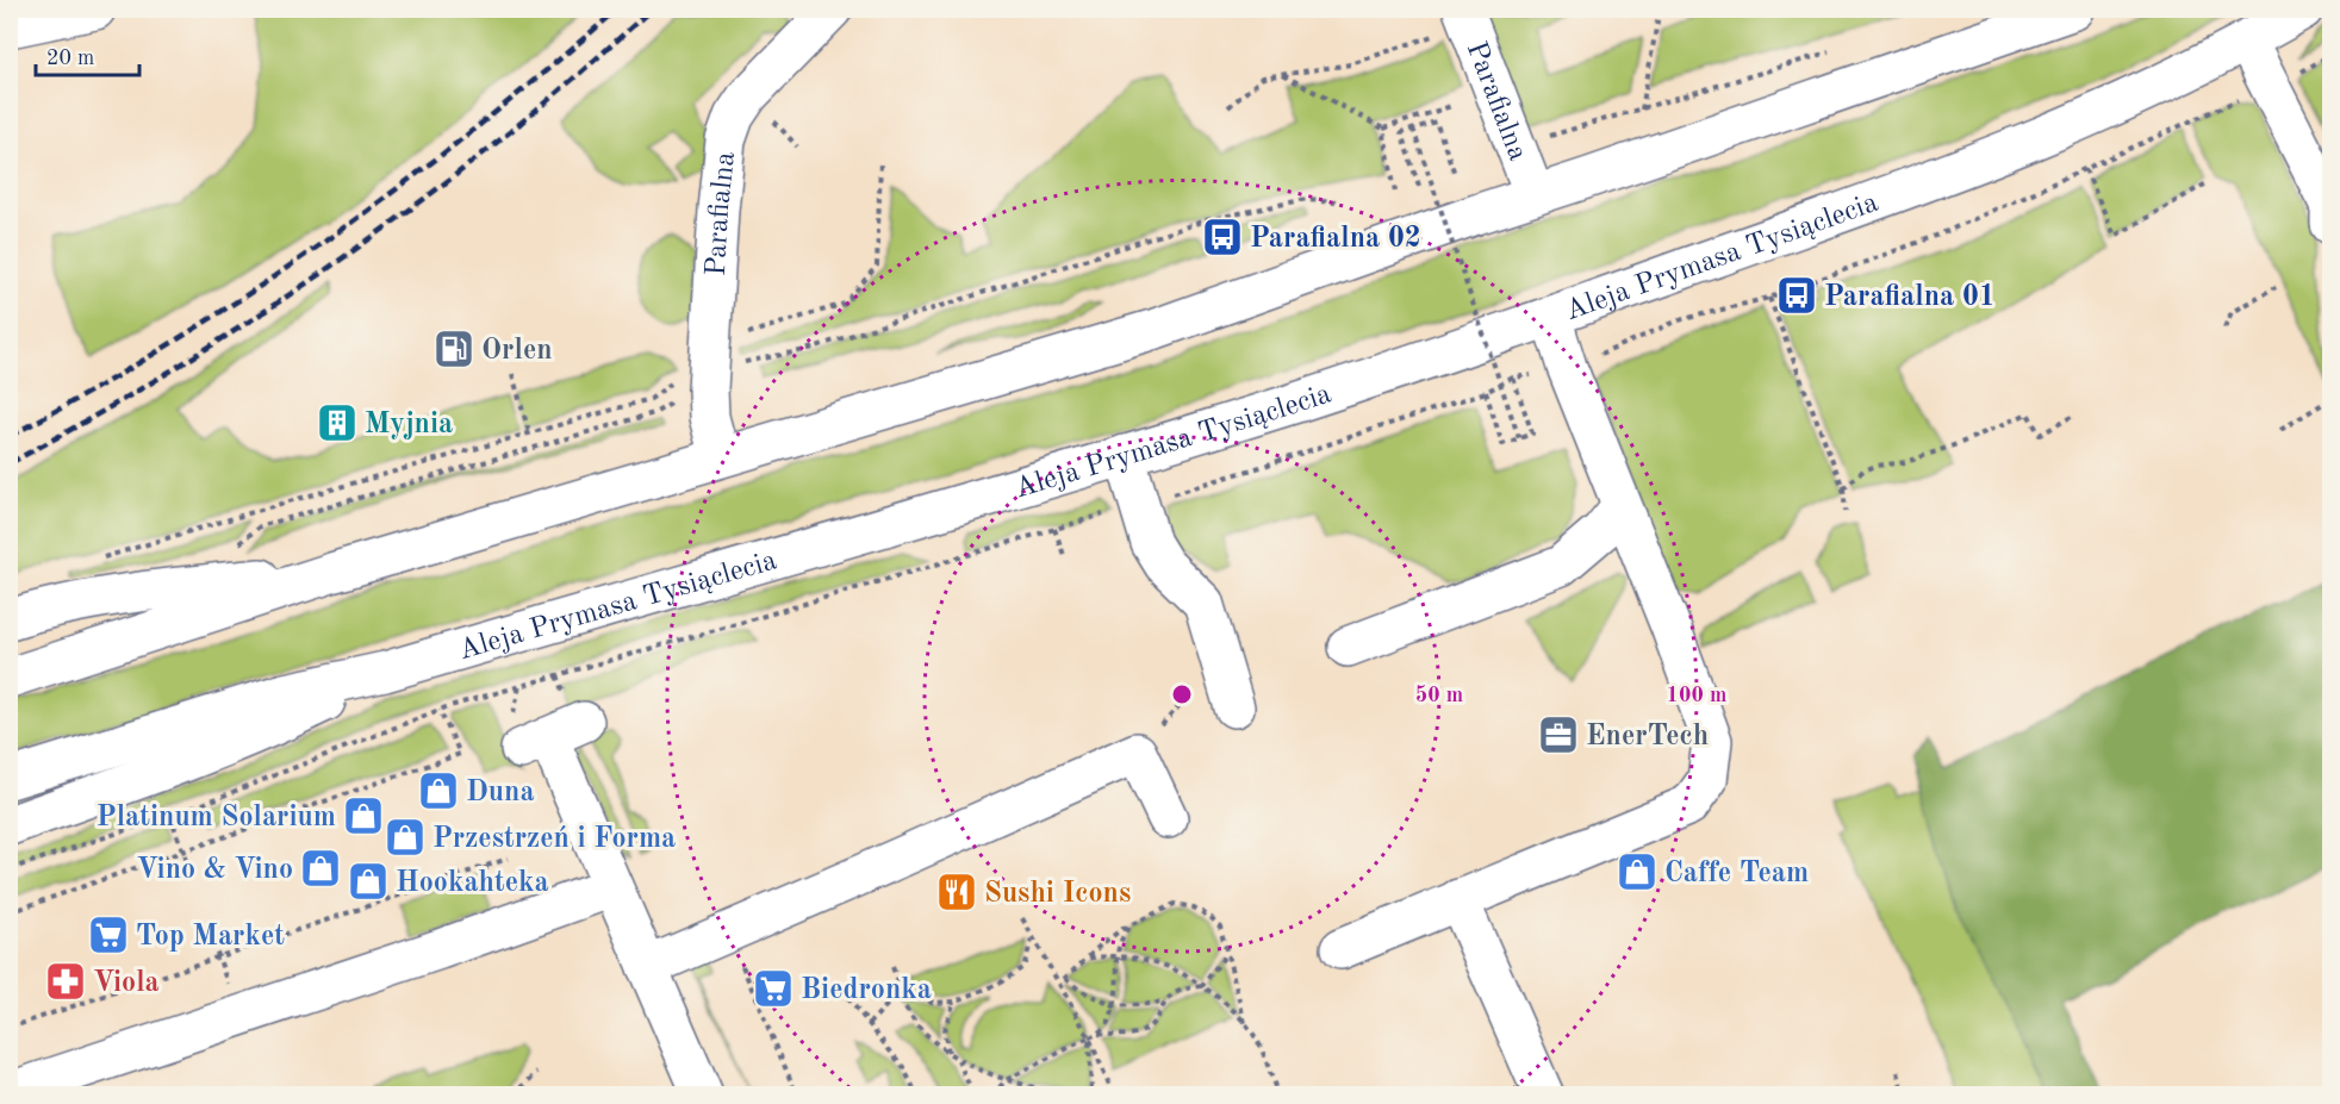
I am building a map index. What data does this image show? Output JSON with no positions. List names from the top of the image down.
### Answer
{
  "streets": {
    "main road": ["Parafialna", "Aleja Prymasa Tysiąclecia"]
  },
  "places": {
    "bus stop": ["Parafialna 02", "Parafialna 01"],
    "fuel station": ["Orlen"],
    "building": ["Myjnia"],
    "office": ["EnerTech"],
    "shop": [
      "Duna",
      "Platinum Solarium",
      "Przestrzeń i Forma",
      "Vino & Vino",
      "Caffe Team",
      "Hookahteka"
    ],
    "restaurant": ["Sushi Icons"],
    "supermarket": ["Top Market", "Biedronka"],
    "pharmacy": ["Viola"]
  },
  "scale_bar": "20 m",
  "rings": ["50 m", "100 m"]
}
